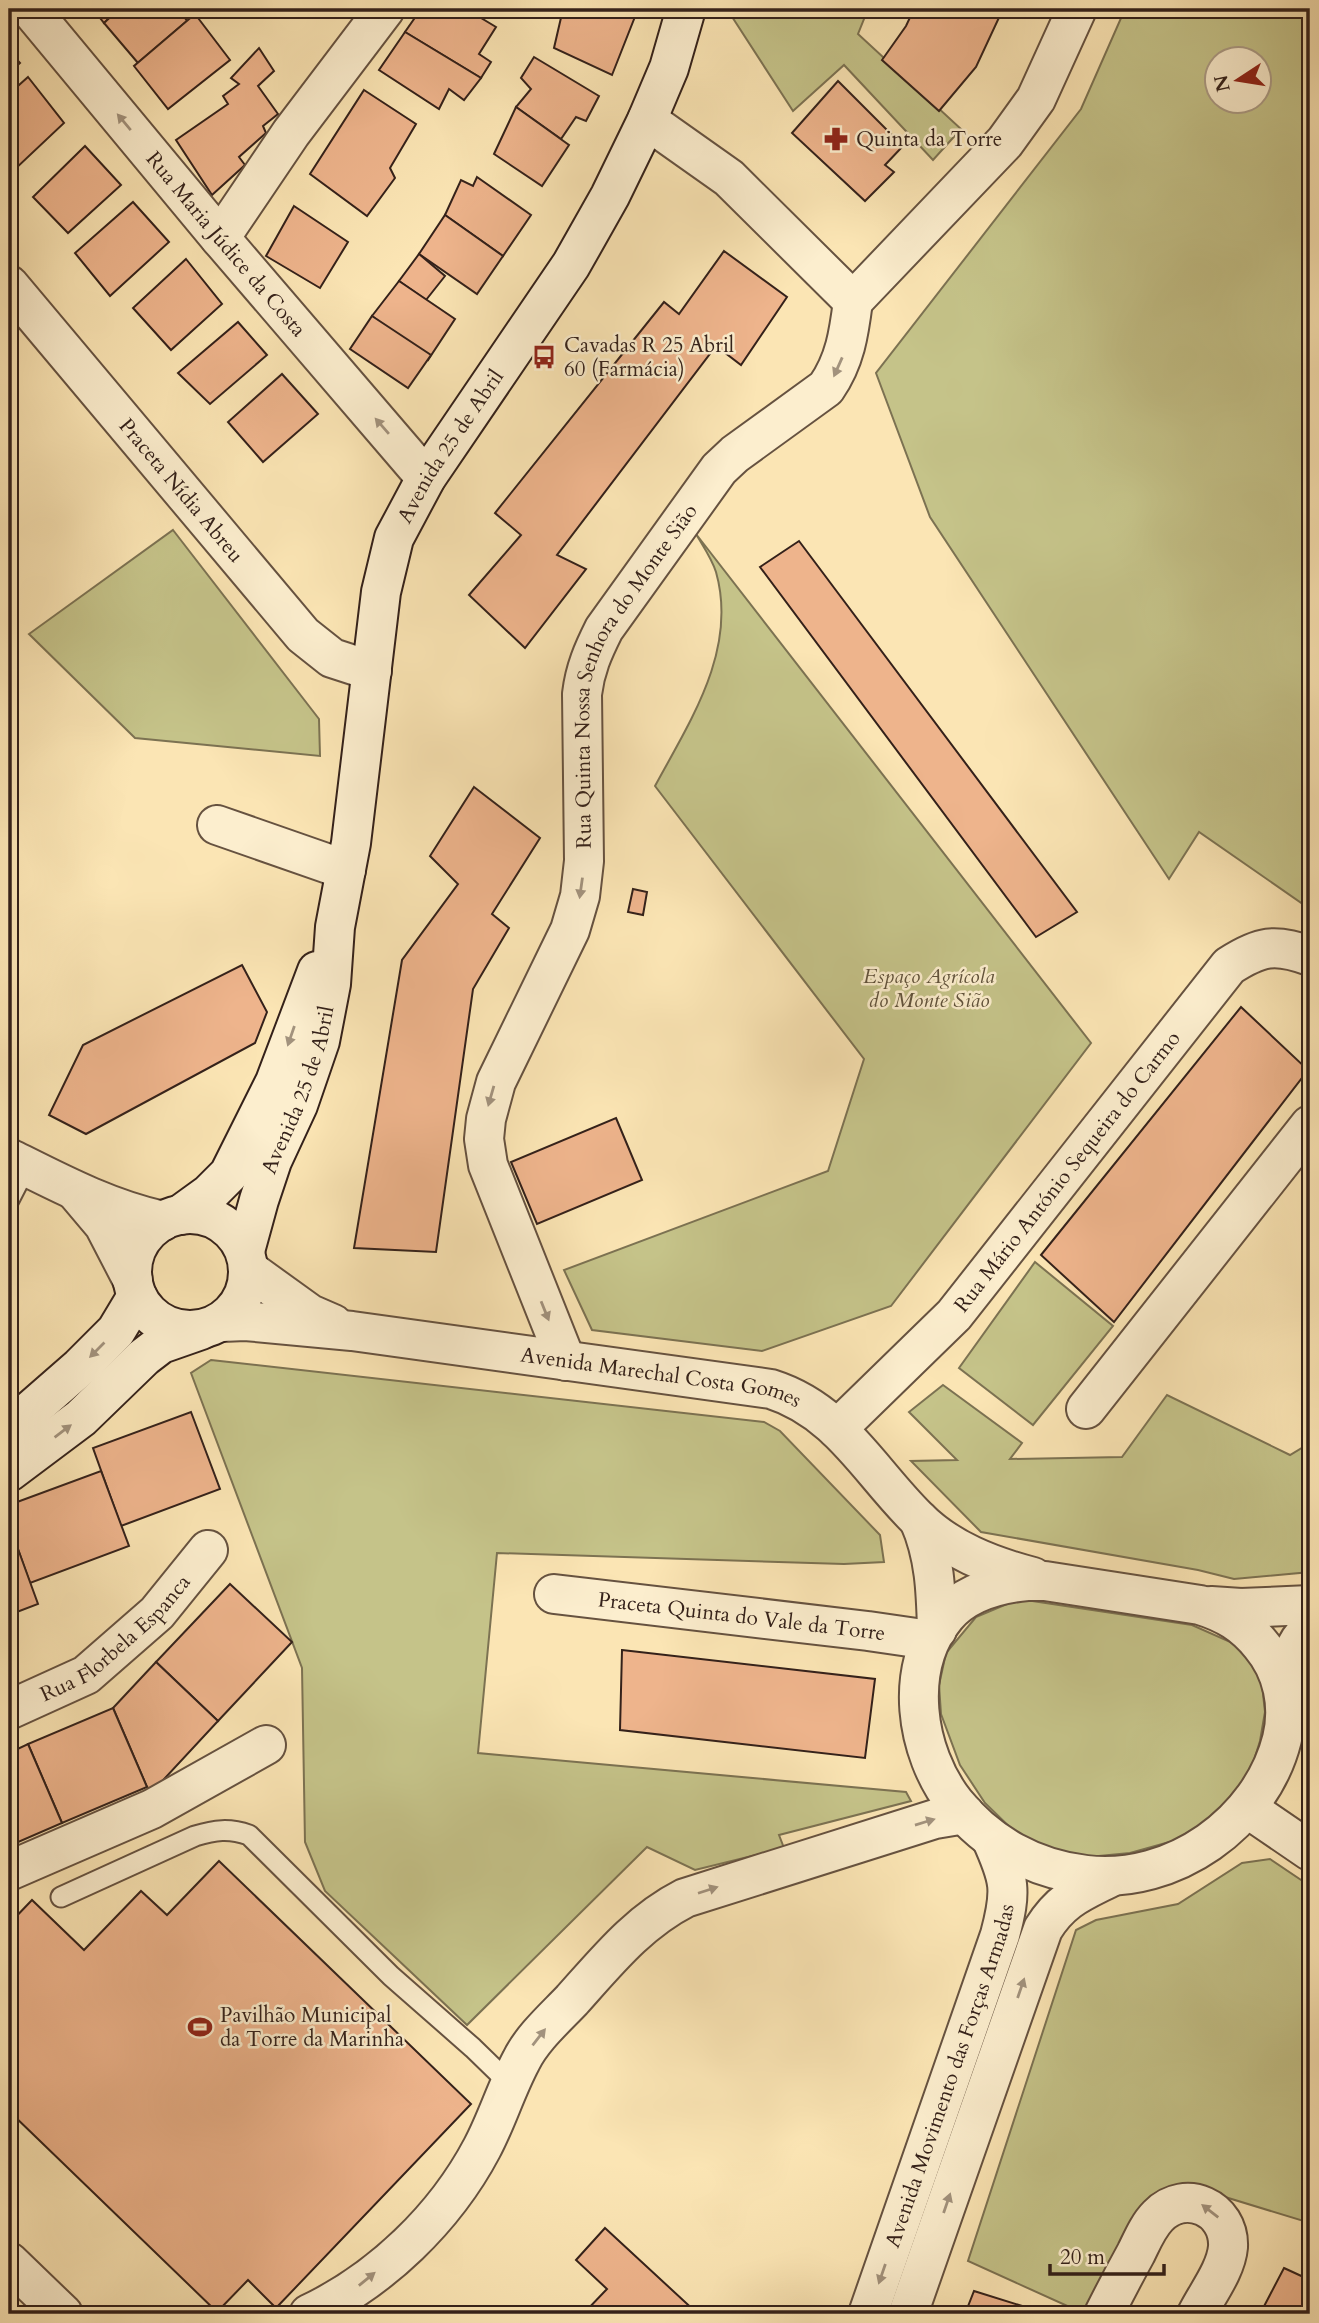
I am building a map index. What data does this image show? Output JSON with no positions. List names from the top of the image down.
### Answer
{
  "streets": {
    "street": [
      "Rua Maria Júdice da Costa",
      "Avenida 25 de Abril",
      "Praceta Nídia Abreu",
      "Rua Quinta Nossa Senhora do Monte Sião",
      "Rua Mário António Sequeira do Carmo",
      "Avenida Marechal Costa Gomes",
      "Praceta Quinta do Vale da Torre",
      "Rua Florbela Espanca",
      "Avenida Movimento das Forças Armadas"
    ]
  },
  "crossings": [
    ["Rua Maria Júdice da Costa", "Avenida 25 de Abril"],
    ["Avenida 25 de Abril", "Praceta Nídia Abreu"],
    ["Avenida 25 de Abril", "Avenida Marechal Costa Gomes"],
    ["Rua Quinta Nossa Senhora do Monte Sião", "Avenida Marechal Costa Gomes"],
    ["Rua Mário António Sequeira do Carmo", "Avenida Marechal Costa Gomes"],
    ["Avenida Marechal Costa Gomes", "Praceta Quinta do Vale da Torre"]
  ],
  "one_way": ["Rua Maria Júdice da Costa", "Rua Quinta Nossa Senhora do Monte Sião"],
  "parks": ["Espaço Agrícola do Monte Sião"],
  "places": {
    "pharmacy": ["Quinta da Torre"],
    "bus stop": ["Cavadas R 25 Abril 60 (Farmácia)"],
    "sports": ["Pavilhão Municipal da Torre da Marinha"]
  },
  "scale_bar": "20 m",
  "north": "left"
}
